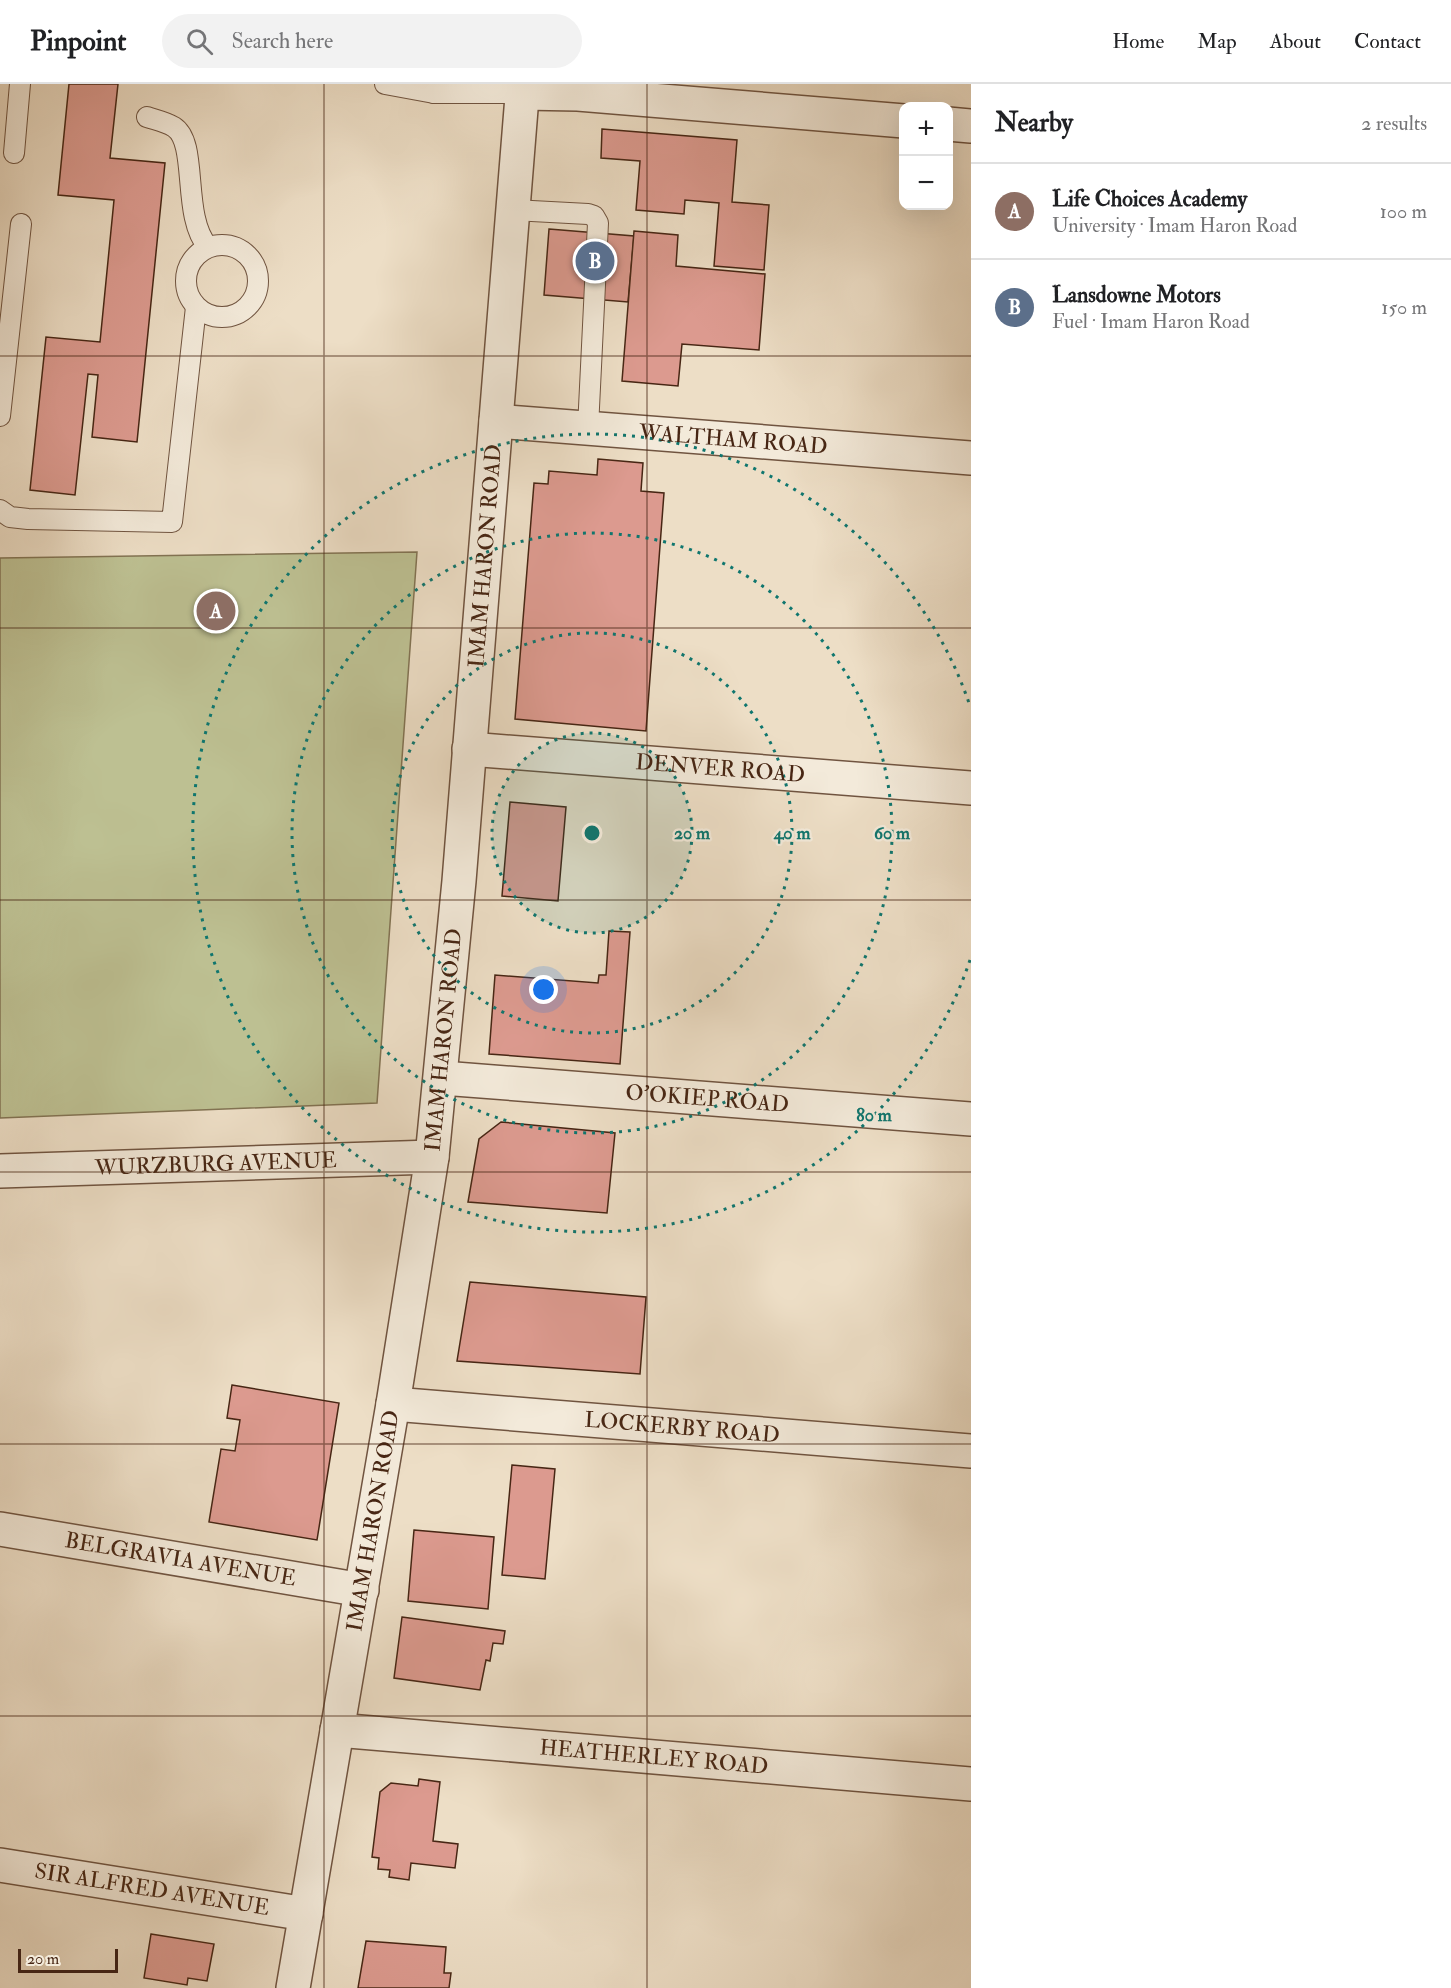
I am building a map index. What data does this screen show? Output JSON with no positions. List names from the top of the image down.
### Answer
{
  "streets": {
    "street": [
      "WALTHAM ROAD",
      "IMAM HARON ROAD",
      "DENVER ROAD",
      "O'OKIEP ROAD",
      "WURZBURG AVENUE",
      "LOCKERBY ROAD",
      "BELGRAVIA AVENUE",
      "HEATHERLEY ROAD",
      "SIR ALFRED AVENUE"
    ]
  },
  "crossings": [
    ["WALTHAM ROAD", "IMAM HARON ROAD"],
    ["IMAM HARON ROAD", "DENVER ROAD"],
    ["IMAM HARON ROAD", "O'OKIEP ROAD"],
    ["IMAM HARON ROAD", "WURZBURG AVENUE"],
    ["IMAM HARON ROAD", "LOCKERBY ROAD"],
    ["IMAM HARON ROAD", "BELGRAVIA AVENUE"],
    ["IMAM HARON ROAD", "HEATHERLEY ROAD"],
    ["IMAM HARON ROAD", "SIR ALFRED AVENUE"]
  ],
  "scale_bar": "20 m",
  "page": {
    "header": "Pinpoint",
    "search": "Search here",
    "nav": [
      "Home",
      "Map",
      "About",
      "Contact"
    ],
    "heading": ["Nearby", "2 results"],
    "map_buttons": ["+", "−"],
    "list": [
      {
        "mark": "A",
        "name": "Life Choices Academy",
        "note": "University · Imam Haron Road",
        "value": "100 m"
      },
      {
        "mark": "B",
        "name": "Lansdowne Motors",
        "note": "Fuel · Imam Haron Road",
        "value": "150 m"
      }
    ],
    "pins": ["B", "A"],
    "scale": "20 m"
  },
  "rings": [
    "20 m",
    "40 m",
    "60 m",
    "80 m"
  ]
}
